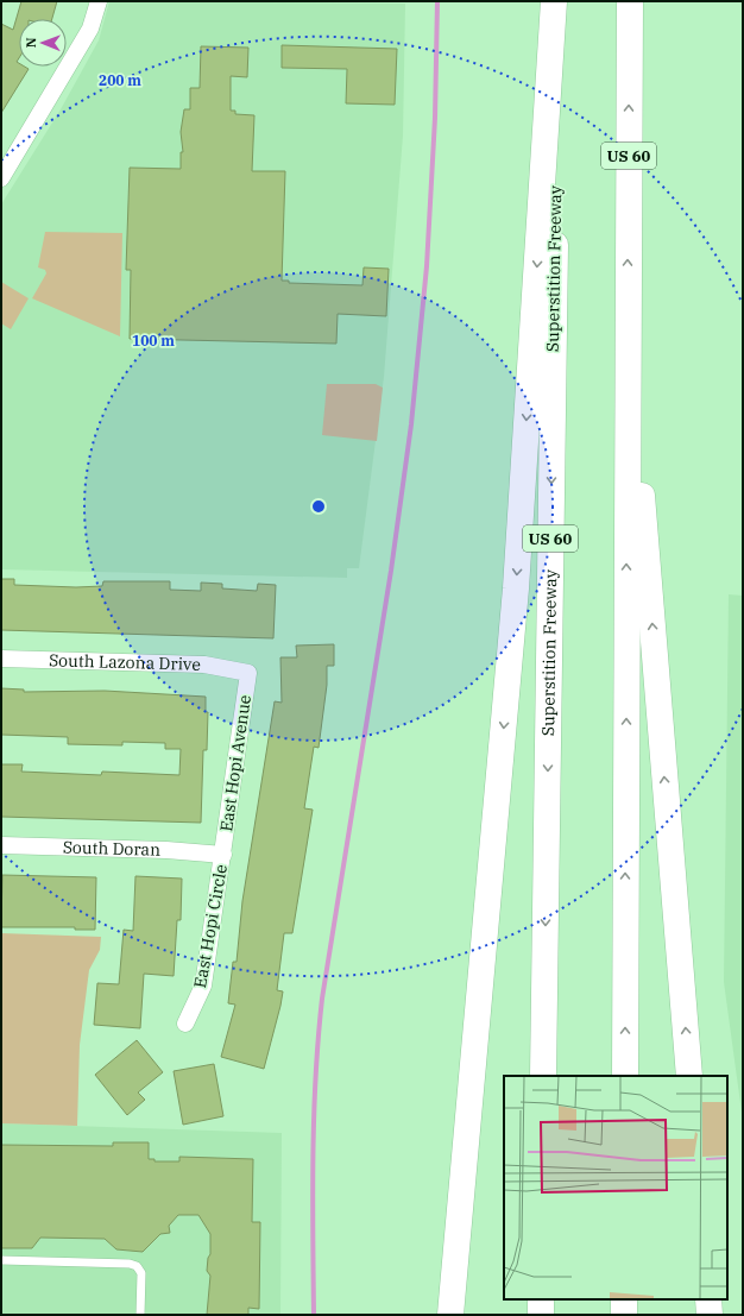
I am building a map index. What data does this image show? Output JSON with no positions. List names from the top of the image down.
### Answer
{
  "streets": {
    "highway": ["US 60", "Superstition Freeway"],
    "street": [
      "South Lazona Drive",
      "East Hopi Avenue",
      "South Doran",
      "East Hopi Circle"
    ]
  },
  "crossings": [
    ["South Lazona Drive", "East Hopi Avenue"],
    ["East Hopi Avenue", "South Doran"],
    ["East Hopi Avenue", "East Hopi Circle"],
    ["South Doran", "East Hopi Circle"]
  ],
  "north": "left",
  "rings": ["200 m", "100 m"]
}
